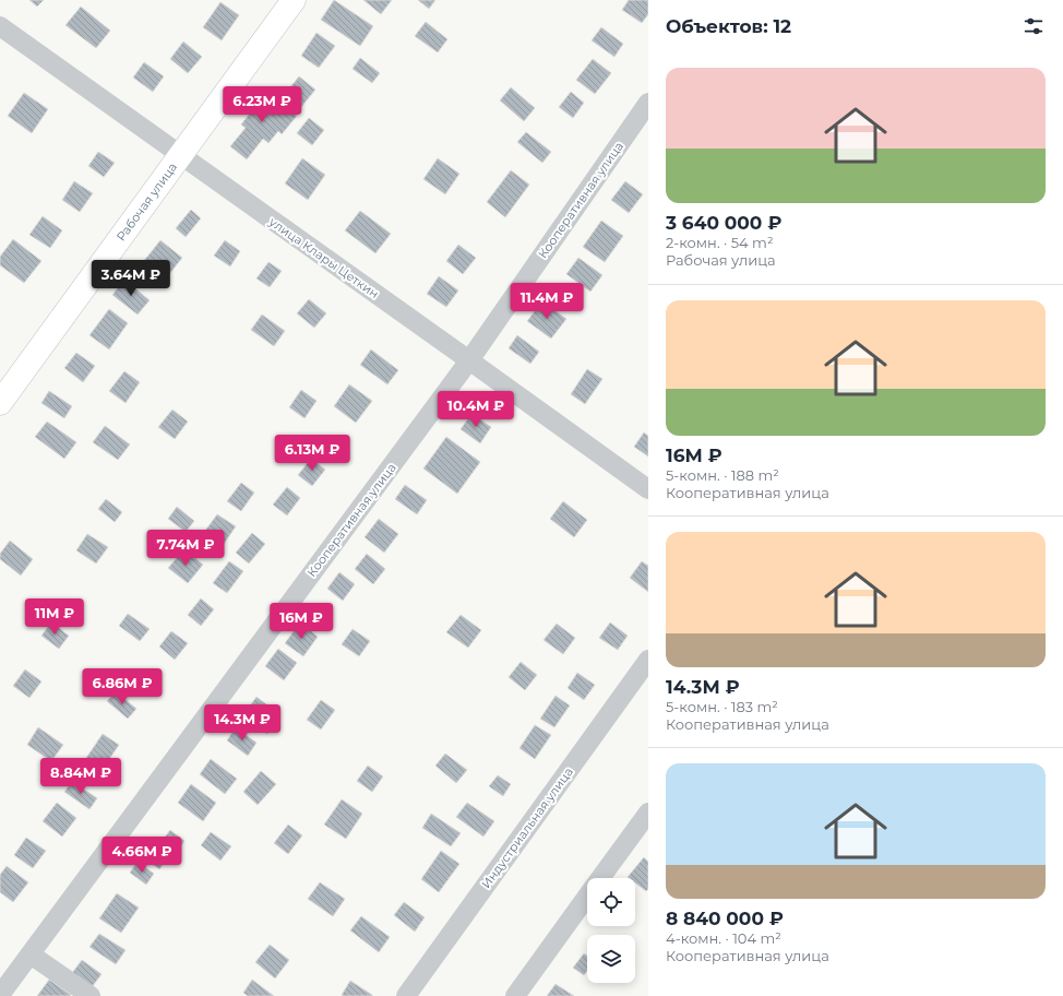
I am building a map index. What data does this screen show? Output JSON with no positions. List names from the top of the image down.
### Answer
{
  "streets": {
    "main road": ["Рабочая улица"],
    "street": ["Кооперативная улица", "улица Клары Цеткин", "Индустриальная улица"]
  },
  "crossings": [
    ["Кооперативная улица", "улица Клары Цеткин"],
    ["Рабочая улица", "улица Клары Цеткин"]
  ],
  "page": {
    "heading": "Объектов: 12",
    "list": [
      {
        "name": "3 640 000 ₽",
        "note": "2-комн. · 54 m² · Рабочая улица"
      },
      {
        "name": "16M ₽",
        "note": "5-комн. · 188 m² · Кооперативная улица"
      },
      {
        "name": "14.3M ₽",
        "note": "5-комн. · 183 m² · Кооперативная улица"
      },
      {
        "name": "8 840 000 ₽",
        "note": "4-комн. · 104 m² · Кооперативная улица"
      }
    ],
    "price": [
      "6.23M ₽",
      "3.64M ₽",
      "11.4M ₽",
      "10.4M ₽",
      "6.13M ₽",
      "7.74M ₽",
      "11M ₽",
      "16M ₽",
      "6.86M ₽",
      "14.3M ₽",
      "8.84M ₽",
      "4.66M ₽"
    ]
  }
}
